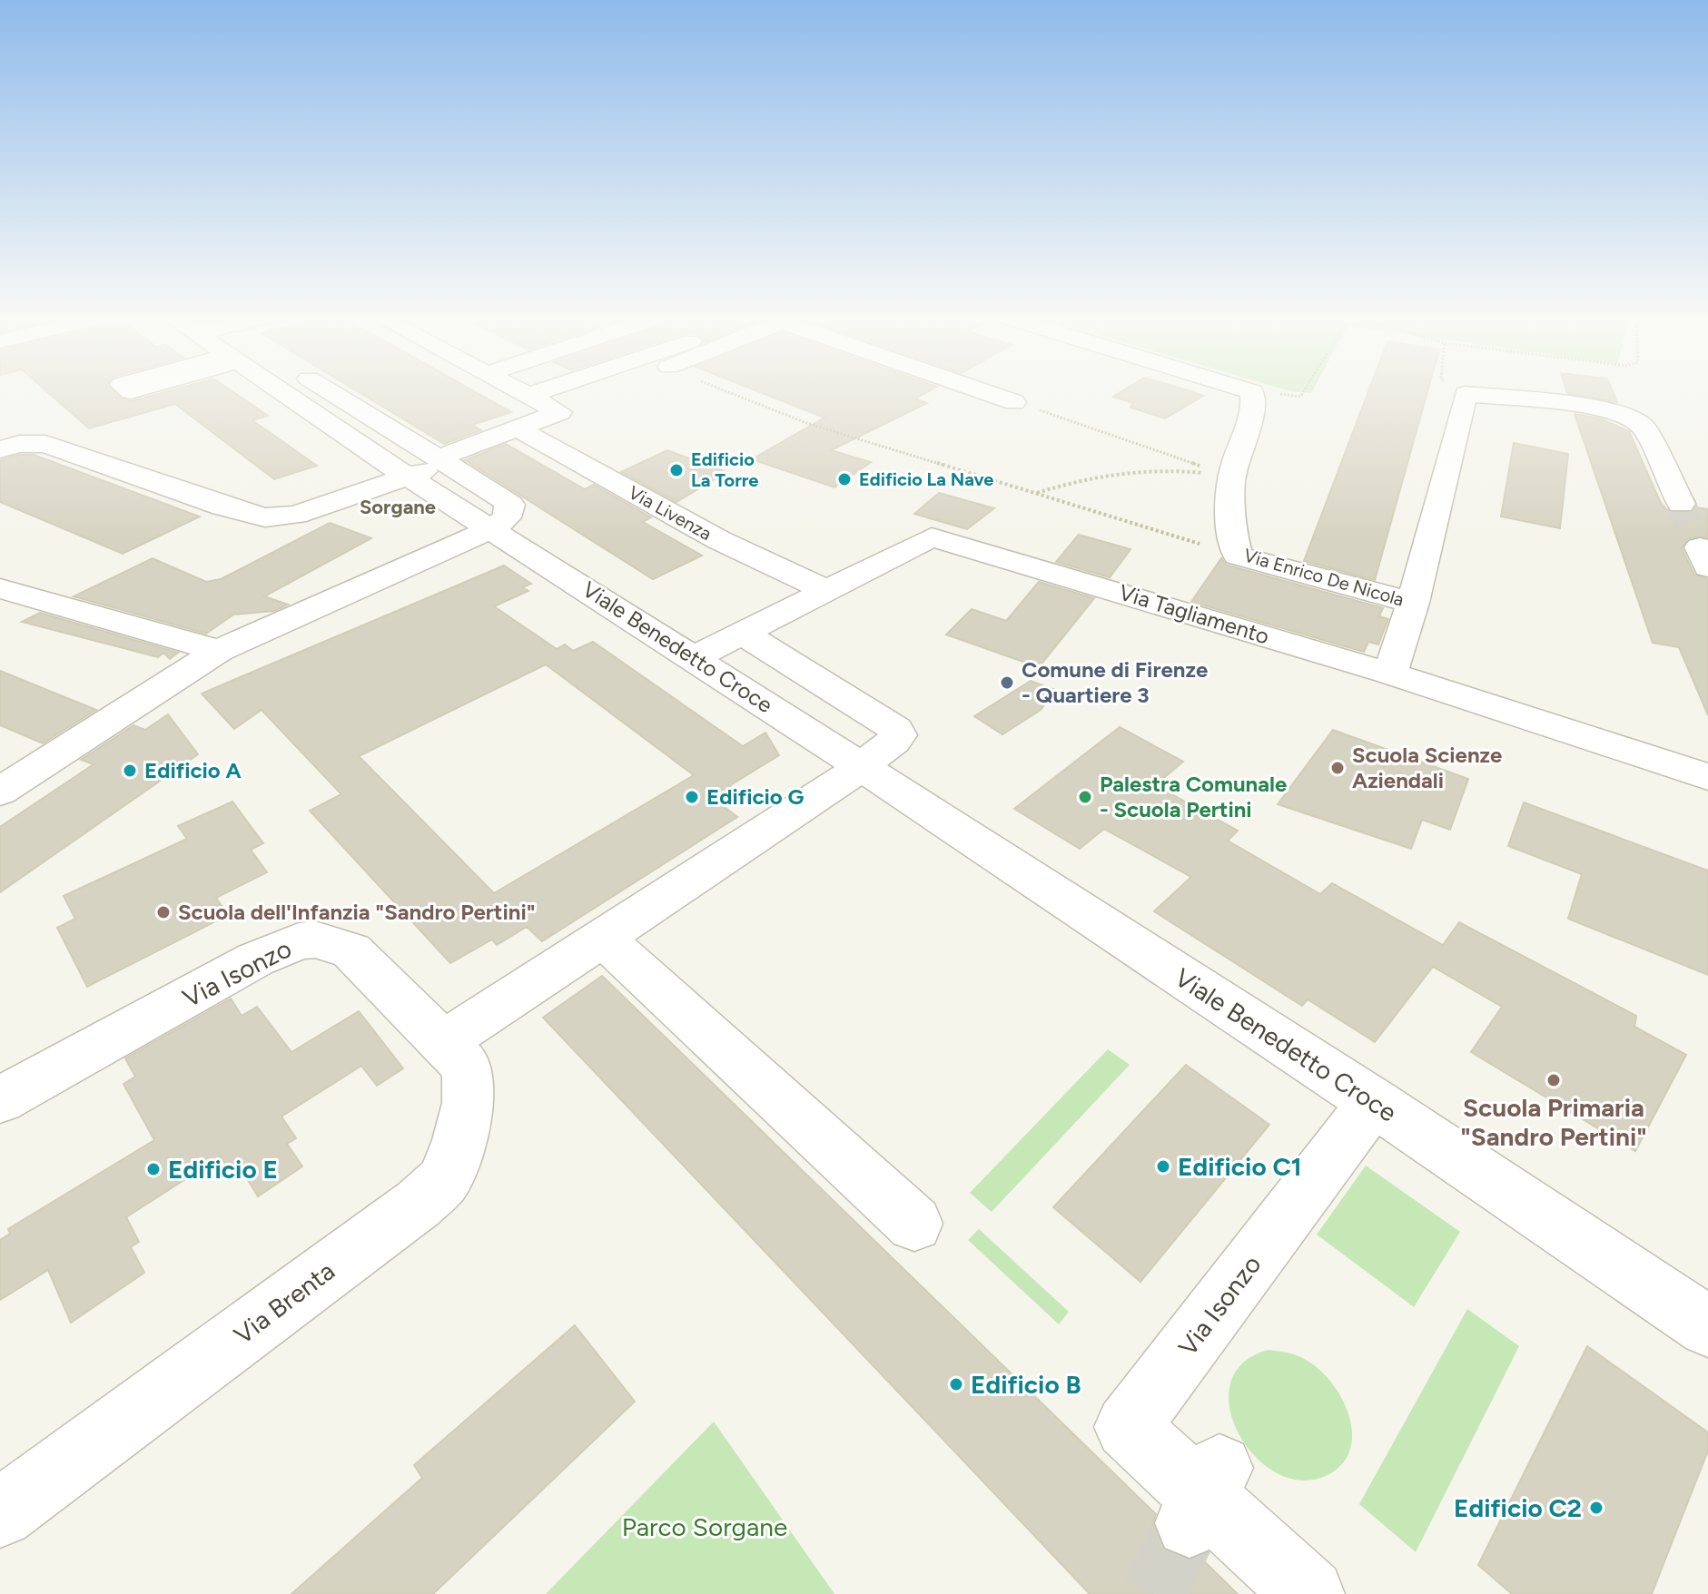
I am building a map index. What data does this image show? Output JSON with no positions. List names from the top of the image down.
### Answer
{
  "streets": {
    "street": [
      "Via Livenza",
      "Via Enrico De Nicola",
      "Via Tagliamento",
      "Viale Benedetto Croce",
      "Via Isonzo",
      "Via Brenta"
    ]
  },
  "crossings": [
    ["Via Livenza", "Via Tagliamento"],
    ["Via Enrico De Nicola", "Via Tagliamento"],
    ["Via Tagliamento", "Viale Benedetto Croce"],
    ["Viale Benedetto Croce", "Via Isonzo"],
    ["Via Isonzo", "Via Brenta"]
  ],
  "districts": ["Sorgane"],
  "parks": ["Parco Sorgane"],
  "places": [
    "Edificio La Torre",
    "Edificio La Nave",
    "Comune di Firenze - Quartiere 3",
    "Scuola Scienze Aziendali",
    "Edificio A",
    "Edificio G",
    "Palestra Comunale - Scuola Pertini",
    "Scuola dell'Infanzia \"Sandro Pertini\"",
    "Scuola Primaria \"Sandro Pertini\"",
    "Edificio C1",
    "Edificio E",
    "Edificio B",
    "Edificio C2"
  ]
}
